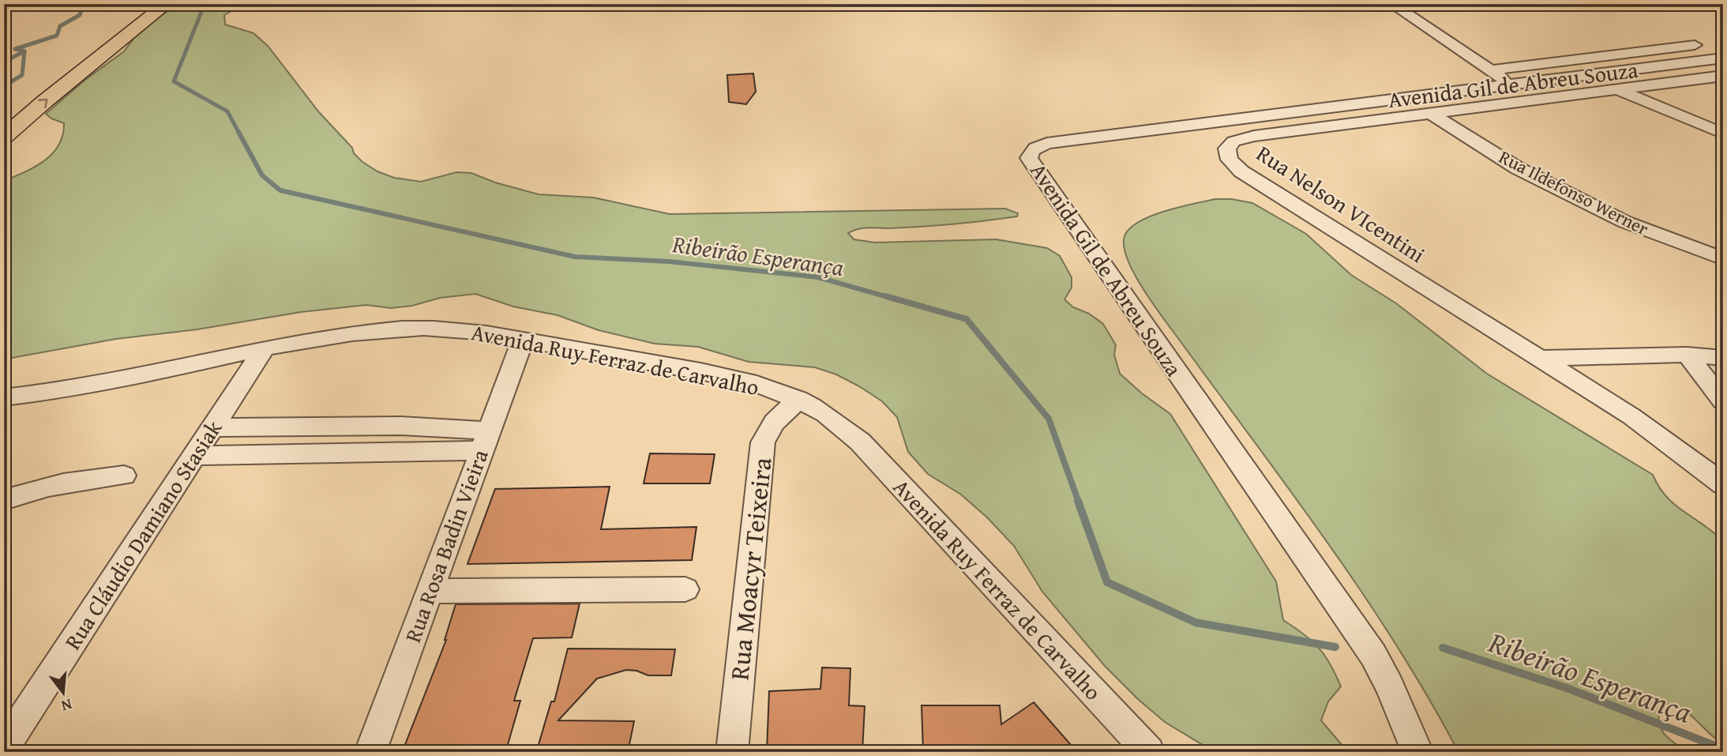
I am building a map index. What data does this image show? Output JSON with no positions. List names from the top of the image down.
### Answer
{
  "streets": {
    "street": [
      "Avenida Gil de Abreu Souza",
      "Rua Ildefonso Werner",
      "Rua Nelson VIcentini",
      "Avenida Ruy Ferraz de Carvalho",
      "Rua Cláudio Damiano Stasiak",
      "Rua Rosa Badin Vieira",
      "Rua Moacyr Teixeira"
    ]
  },
  "crossings": [
    ["Rua Ildefonso Werner", "Rua Nelson VIcentini"],
    ["Avenida Ruy Ferraz de Carvalho", "Rua Cláudio Damiano Stasiak"],
    ["Avenida Ruy Ferraz de Carvalho", "Rua Rosa Badin Vieira"],
    ["Avenida Ruy Ferraz de Carvalho", "Rua Moacyr Teixeira"]
  ],
  "water": ["Ribeirão Esperança"],
  "north": "bottom"
}
